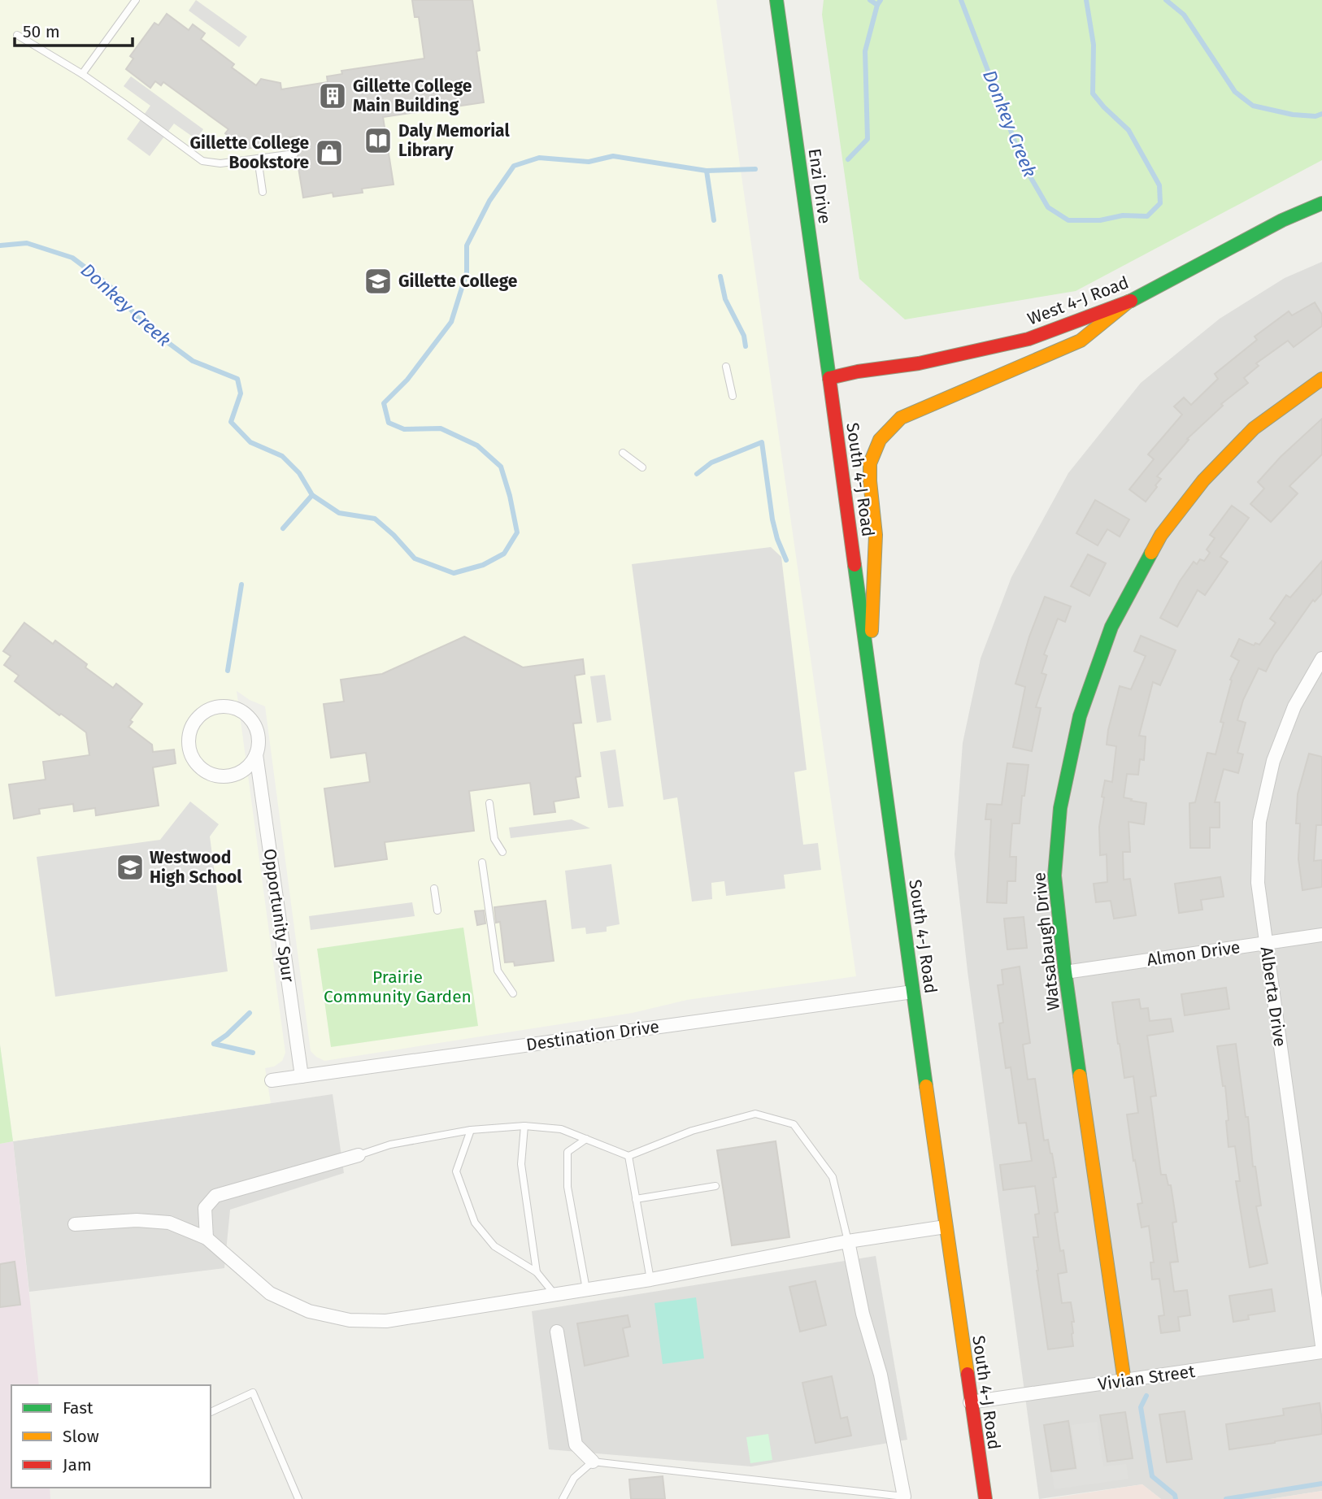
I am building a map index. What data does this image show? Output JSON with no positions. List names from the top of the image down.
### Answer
{
  "streets": {
    "main road": [
      "Enzi Drive",
      "West 4-J Road",
      "South 4-J Road",
      "Watsabaugh Drive"
    ],
    "street": [
      "Opportunity Spur",
      "Almon Drive",
      "Alberta Drive",
      "Destination Drive",
      "Vivian Street"
    ]
  },
  "crossings": [
    ["Enzi Drive", "West 4-J Road"],
    ["Enzi Drive", "South 4-J Road"],
    ["West 4-J Road", "South 4-J Road"],
    ["South 4-J Road", "Destination Drive"],
    ["South 4-J Road", "Vivian Street"],
    ["Opportunity Spur", "Destination Drive"],
    ["Watsabaugh Drive", "Almon Drive"],
    ["Watsabaugh Drive", "Vivian Street"],
    ["Almon Drive", "Alberta Drive"]
  ],
  "water": ["Donkey Creek"],
  "parks": ["Prairie Community Garden"],
  "places": {
    "building": ["Gillette College Main Building"],
    "library": ["Daly Memorial Library"],
    "shop": ["Gillette College Bookstore"],
    "school or university": ["Gillette College", "Westwood High School"]
  },
  "legend": ["Fast", "Slow", "Jam"],
  "scale_bar": "50 m"
}
